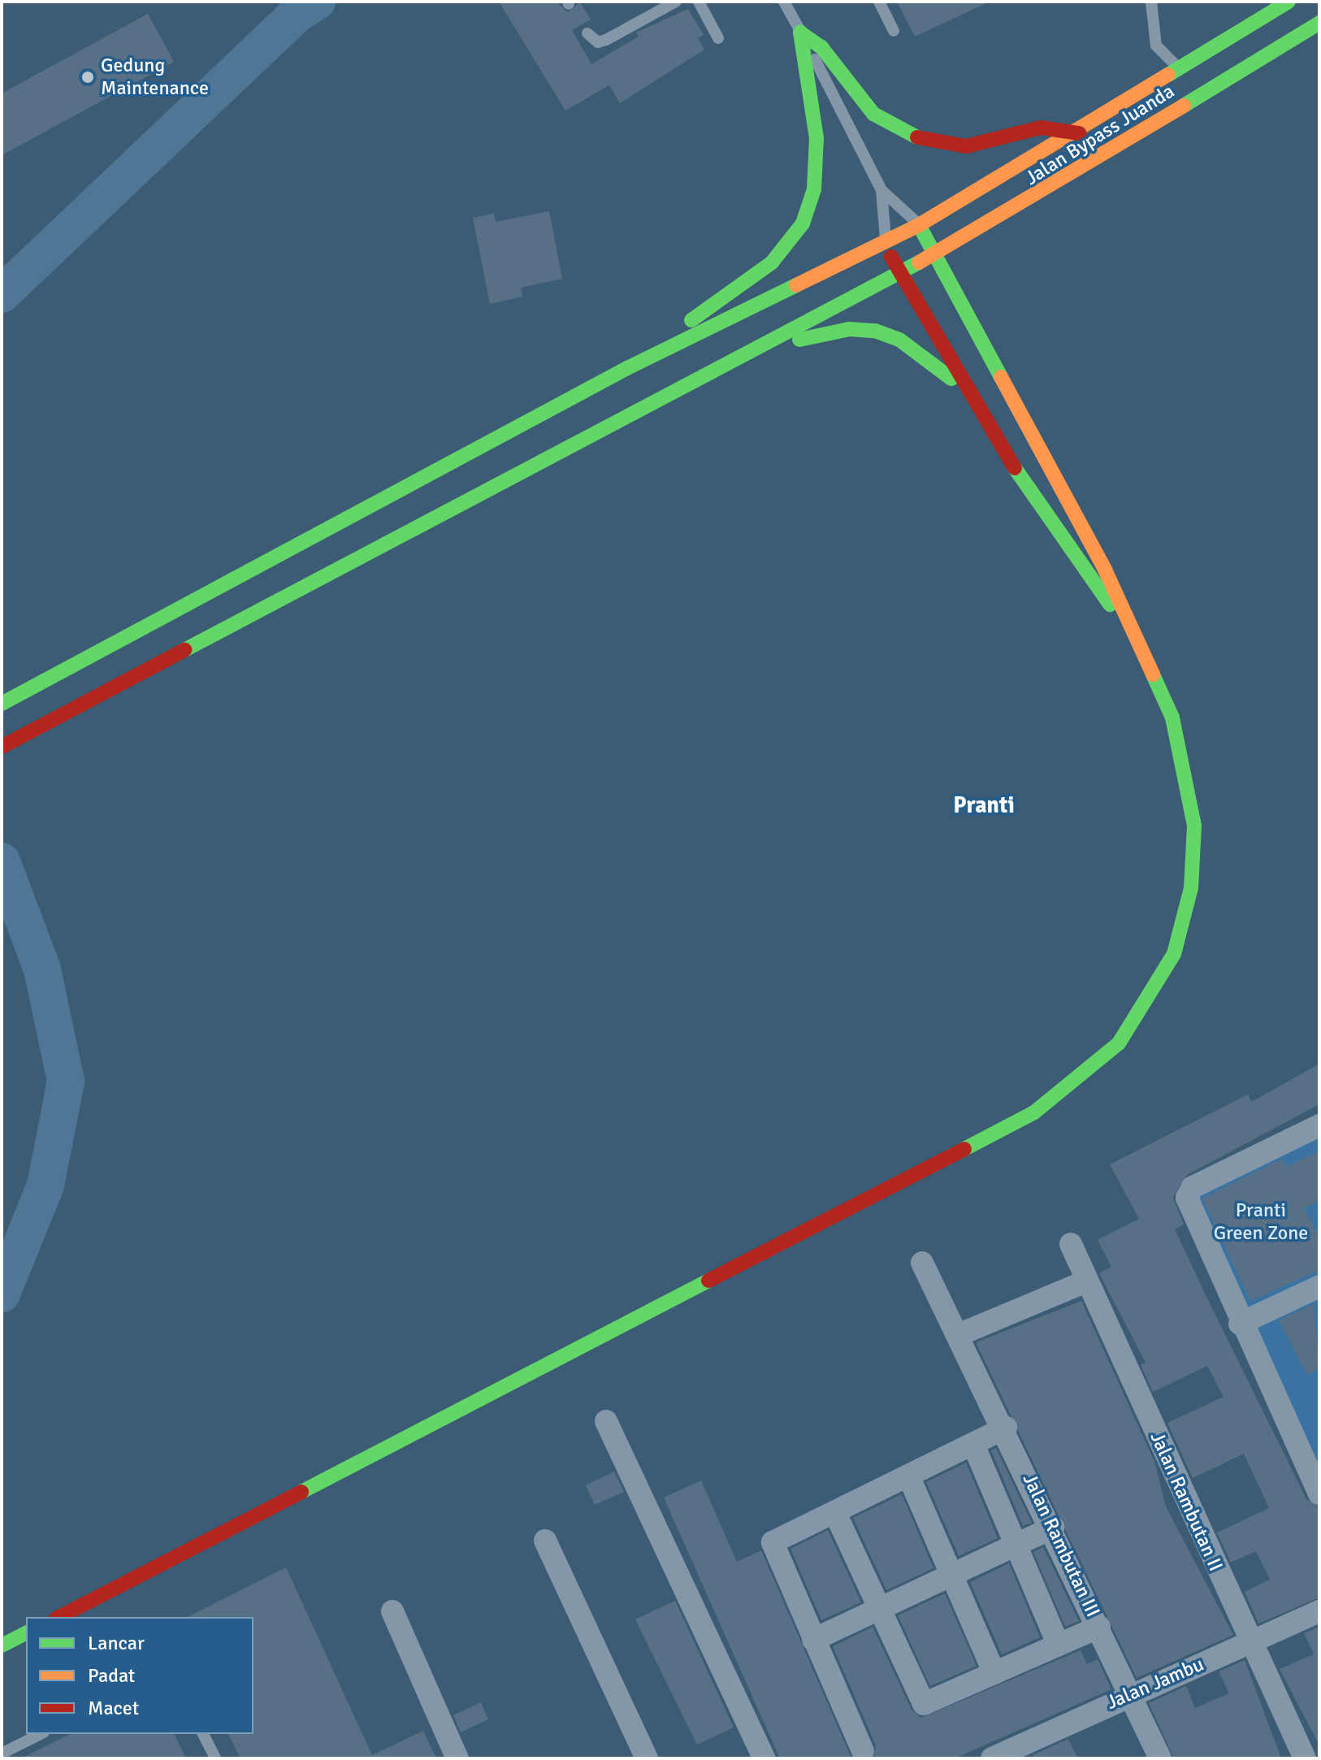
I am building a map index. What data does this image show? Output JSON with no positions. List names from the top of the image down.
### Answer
{
  "streets": {
    "main road": ["Jalan Bypass Juanda"],
    "street": ["Jalan Rambutan II", "Jalan Rambutan III", "Jalan Jambu"]
  },
  "crossings": [
    ["Jalan Rambutan II", "Jalan Jambu"],
    ["Jalan Rambutan III", "Jalan Jambu"]
  ],
  "districts": ["Pranti"],
  "parks": ["Pranti Green Zone"],
  "places": ["Gedung Maintenance"],
  "legend": ["Lancar", "Padat", "Macet"]
}
